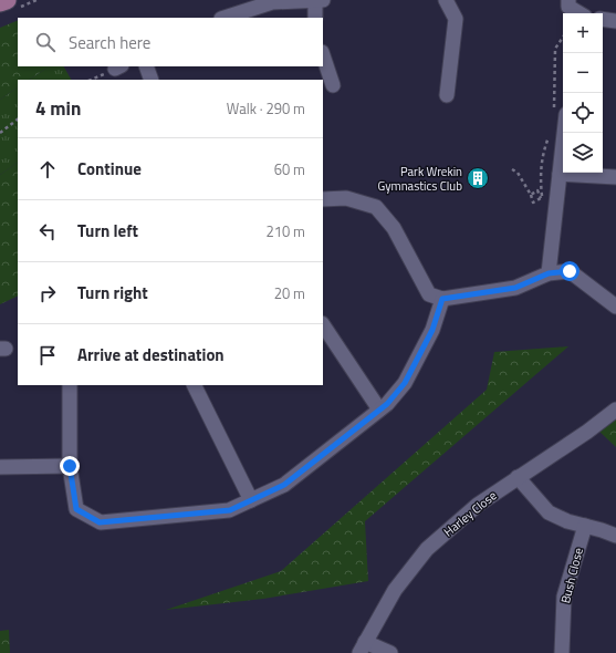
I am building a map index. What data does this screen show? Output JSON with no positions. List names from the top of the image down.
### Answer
{
  "streets": {
    "street": ["Harley Close", "Bush Close"]
  },
  "places": {
    "building": ["Park Wrekin Gymnastics Club"]
  },
  "page": {
    "map_buttons": ["+", "−"],
    "search": "Search here",
    "heading": ["4 min", "Walk · 290 m"],
    "list": [
      ["Continue", "60 m"],
      ["Turn left", "210 m"],
      ["Turn right", "20 m"],
      "Arrive at destination"
    ]
  }
}
